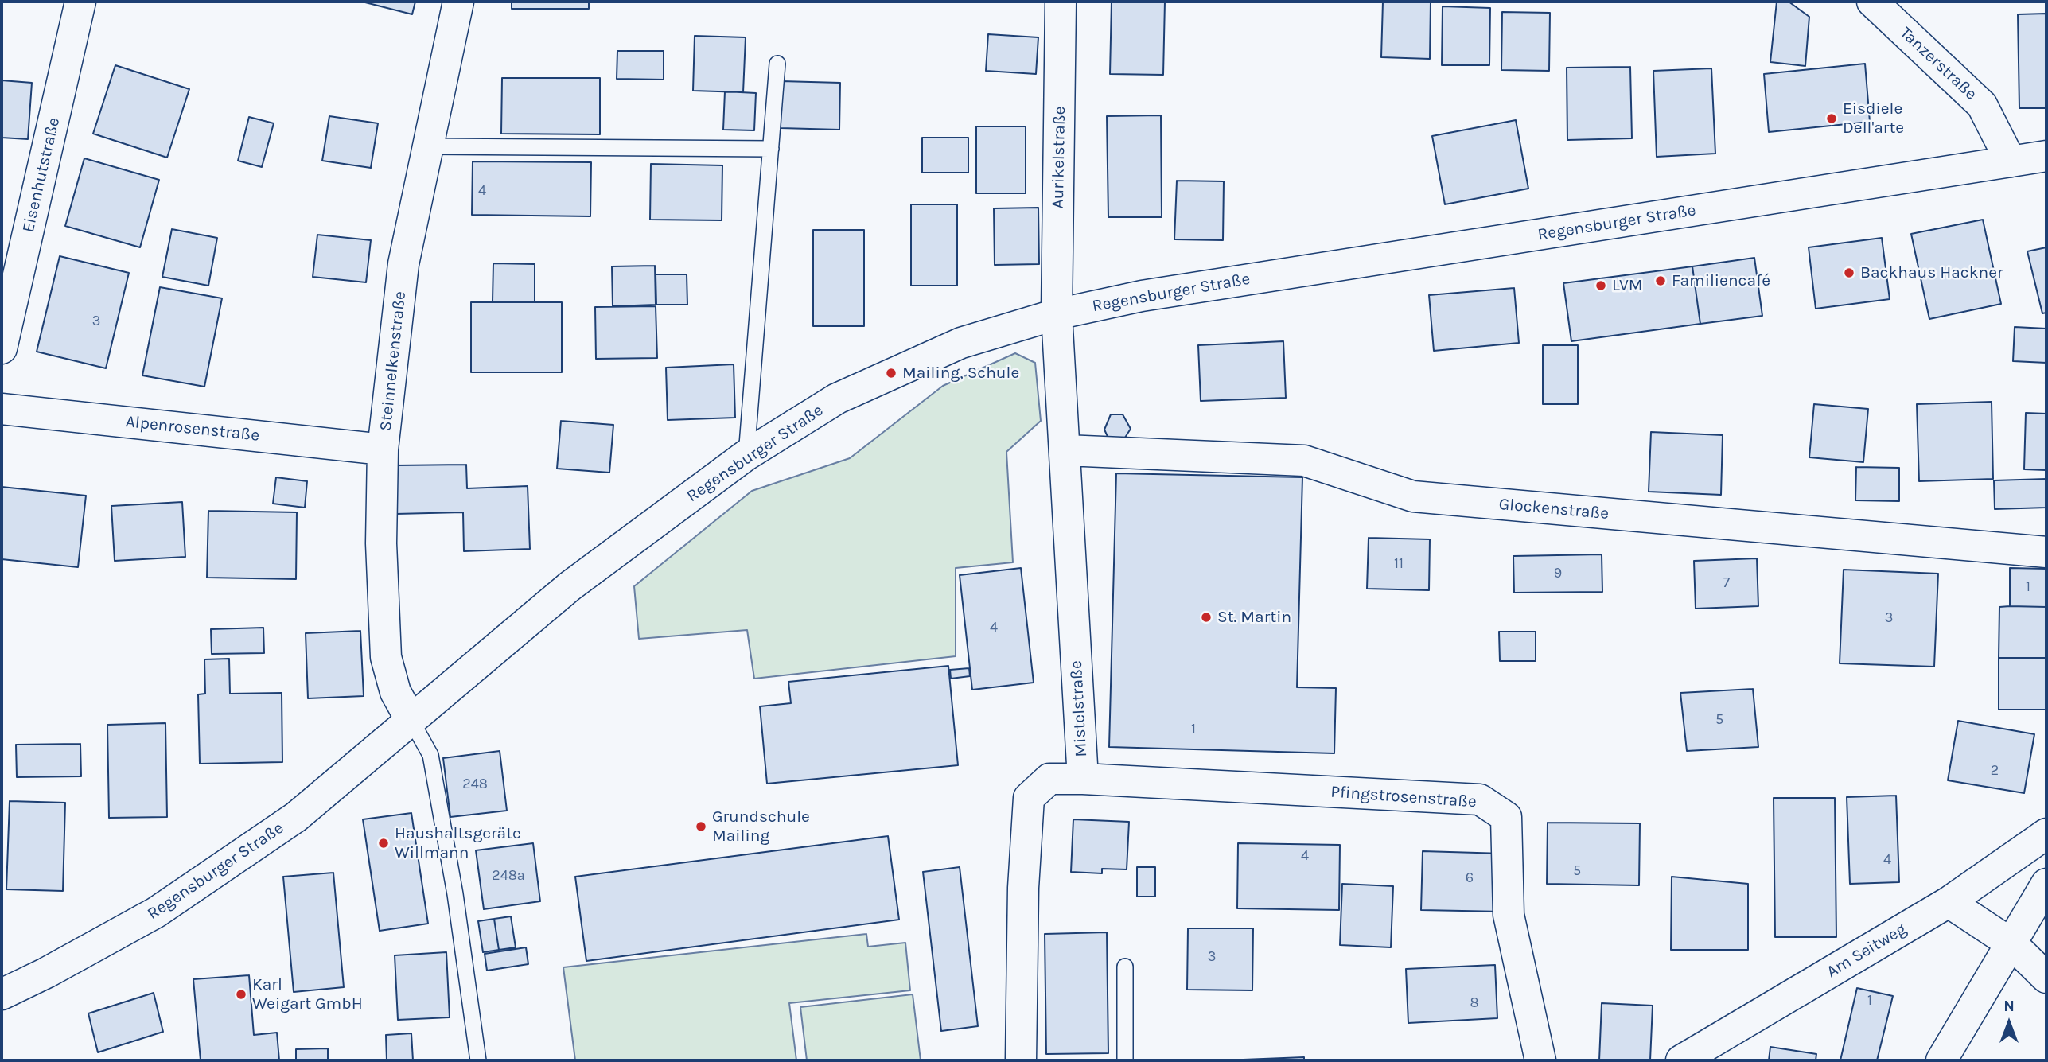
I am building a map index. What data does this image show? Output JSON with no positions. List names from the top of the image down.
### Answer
{
  "streets": {
    "street": [
      "Tanzerstraße",
      "Aurikelstraße",
      "Eisenhutstraße",
      "Regensburger Straße",
      "Steinnelkenstraße",
      "Alpenrosenstraße",
      "Glockenstraße",
      "Mistelstraße",
      "Pfingstrosenstraße",
      "Am Seitweg"
    ]
  },
  "crossings": [
    ["Tanzerstraße", "Regensburger Straße"],
    ["Aurikelstraße", "Regensburger Straße"],
    ["Aurikelstraße", "Mistelstraße"],
    ["Regensburger Straße", "Steinnelkenstraße"],
    ["Regensburger Straße", "Mistelstraße"],
    ["Steinnelkenstraße", "Alpenrosenstraße"],
    ["Glockenstraße", "Mistelstraße"],
    ["Mistelstraße", "Pfingstrosenstraße"]
  ],
  "places": [
    "Eisdiele Dell'arte",
    "Backhaus Hackner",
    "Familiencafé",
    "LVM",
    "Mailing, Schule",
    "St. Martin",
    "Grundschule Mailing",
    "Haushaltsgeräte Willmann",
    "Karl Weigart GmbH"
  ],
  "house_numbers": [
    "4",
    "3",
    "11",
    "9",
    "7",
    "1",
    "3",
    "4",
    "5",
    "1",
    "2",
    "248",
    "4",
    "4",
    "5",
    "248a",
    "6",
    "3",
    "1",
    "8"
  ],
  "north": "top"
}
